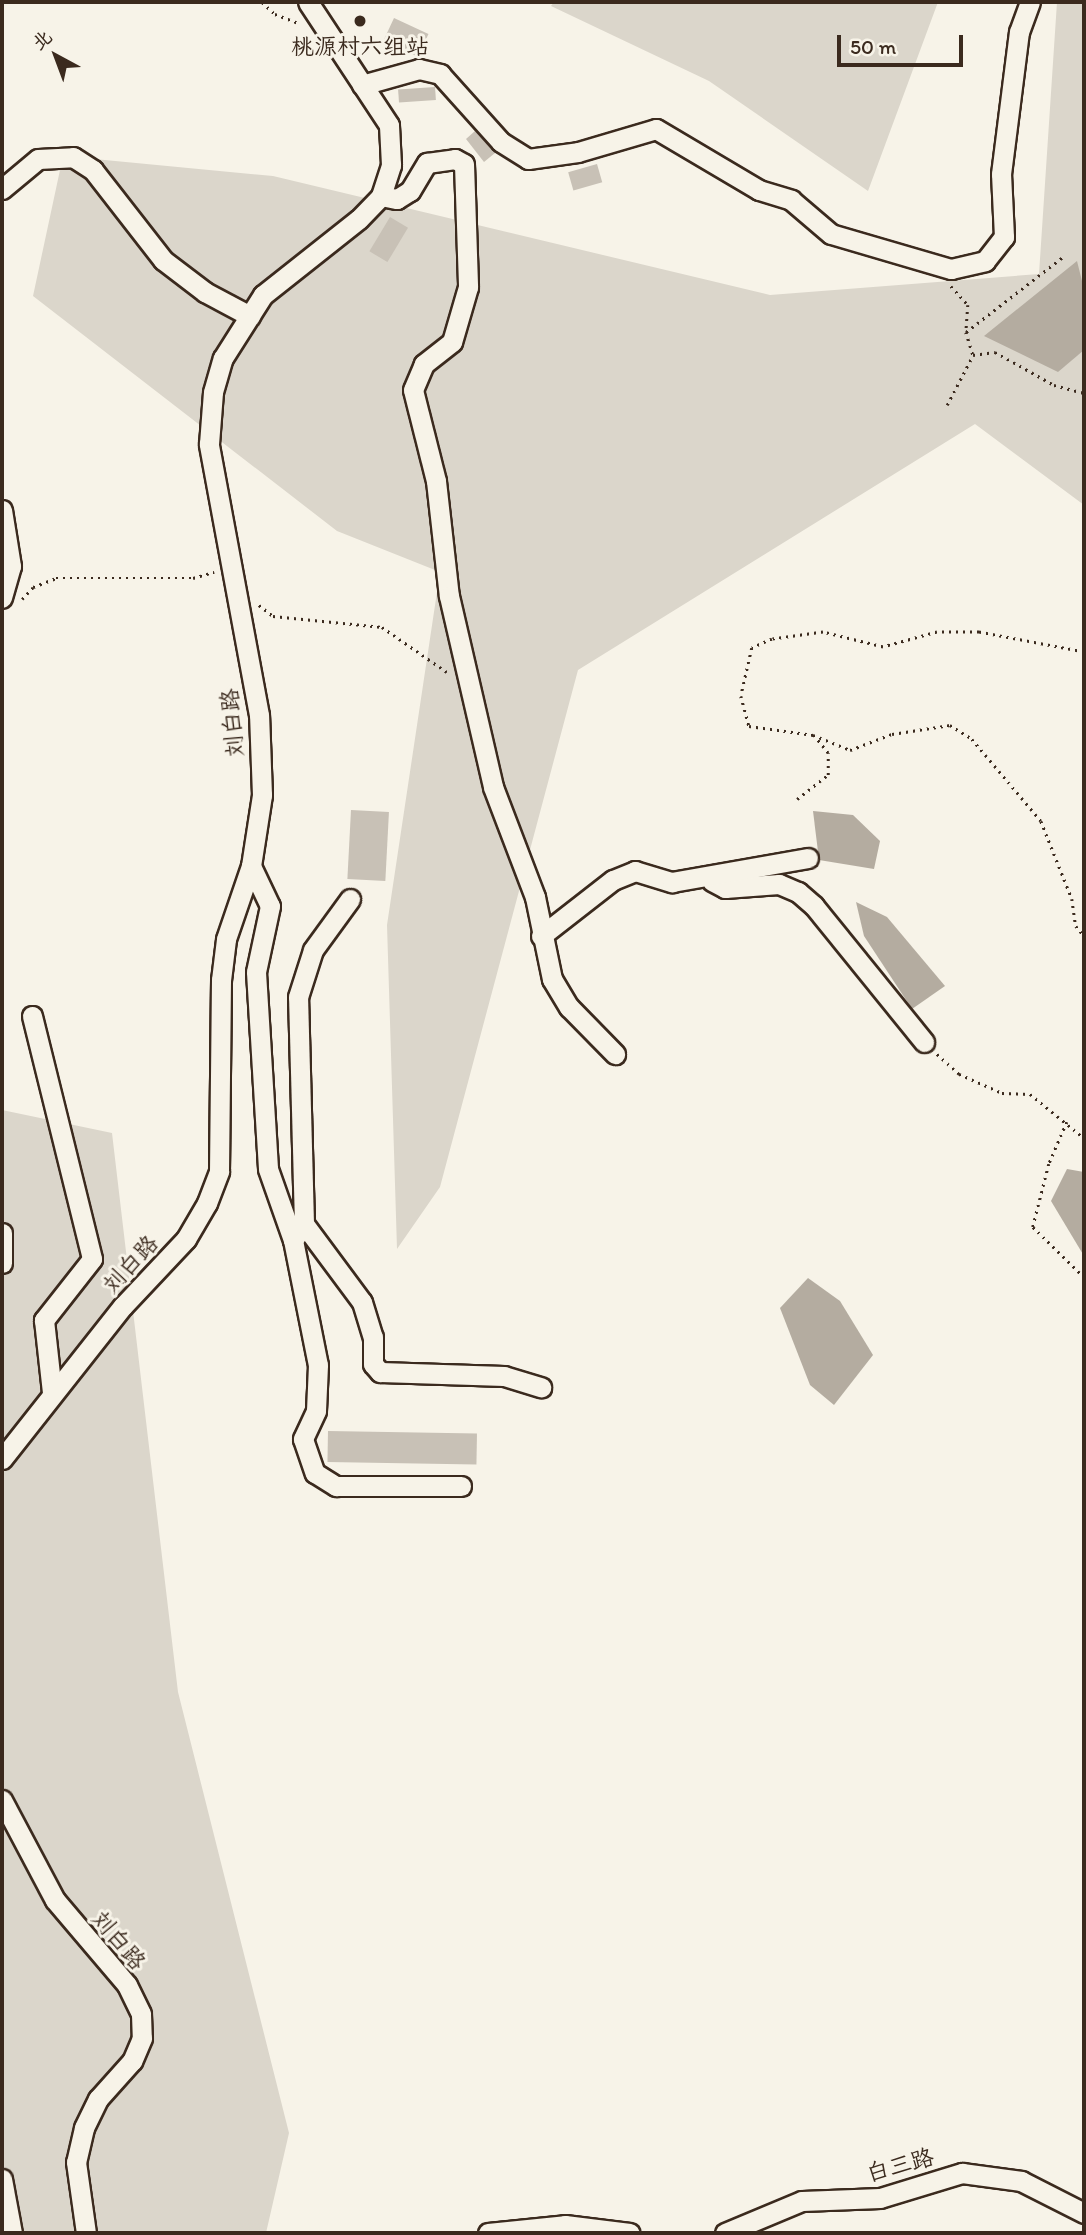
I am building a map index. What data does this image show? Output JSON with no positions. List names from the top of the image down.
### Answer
{
  "streets": {
    "street": ["刘白路", "白三路"]
  },
  "places": ["桃源村六组站"],
  "scale_bar": "50 m",
  "north": "top left"
}
